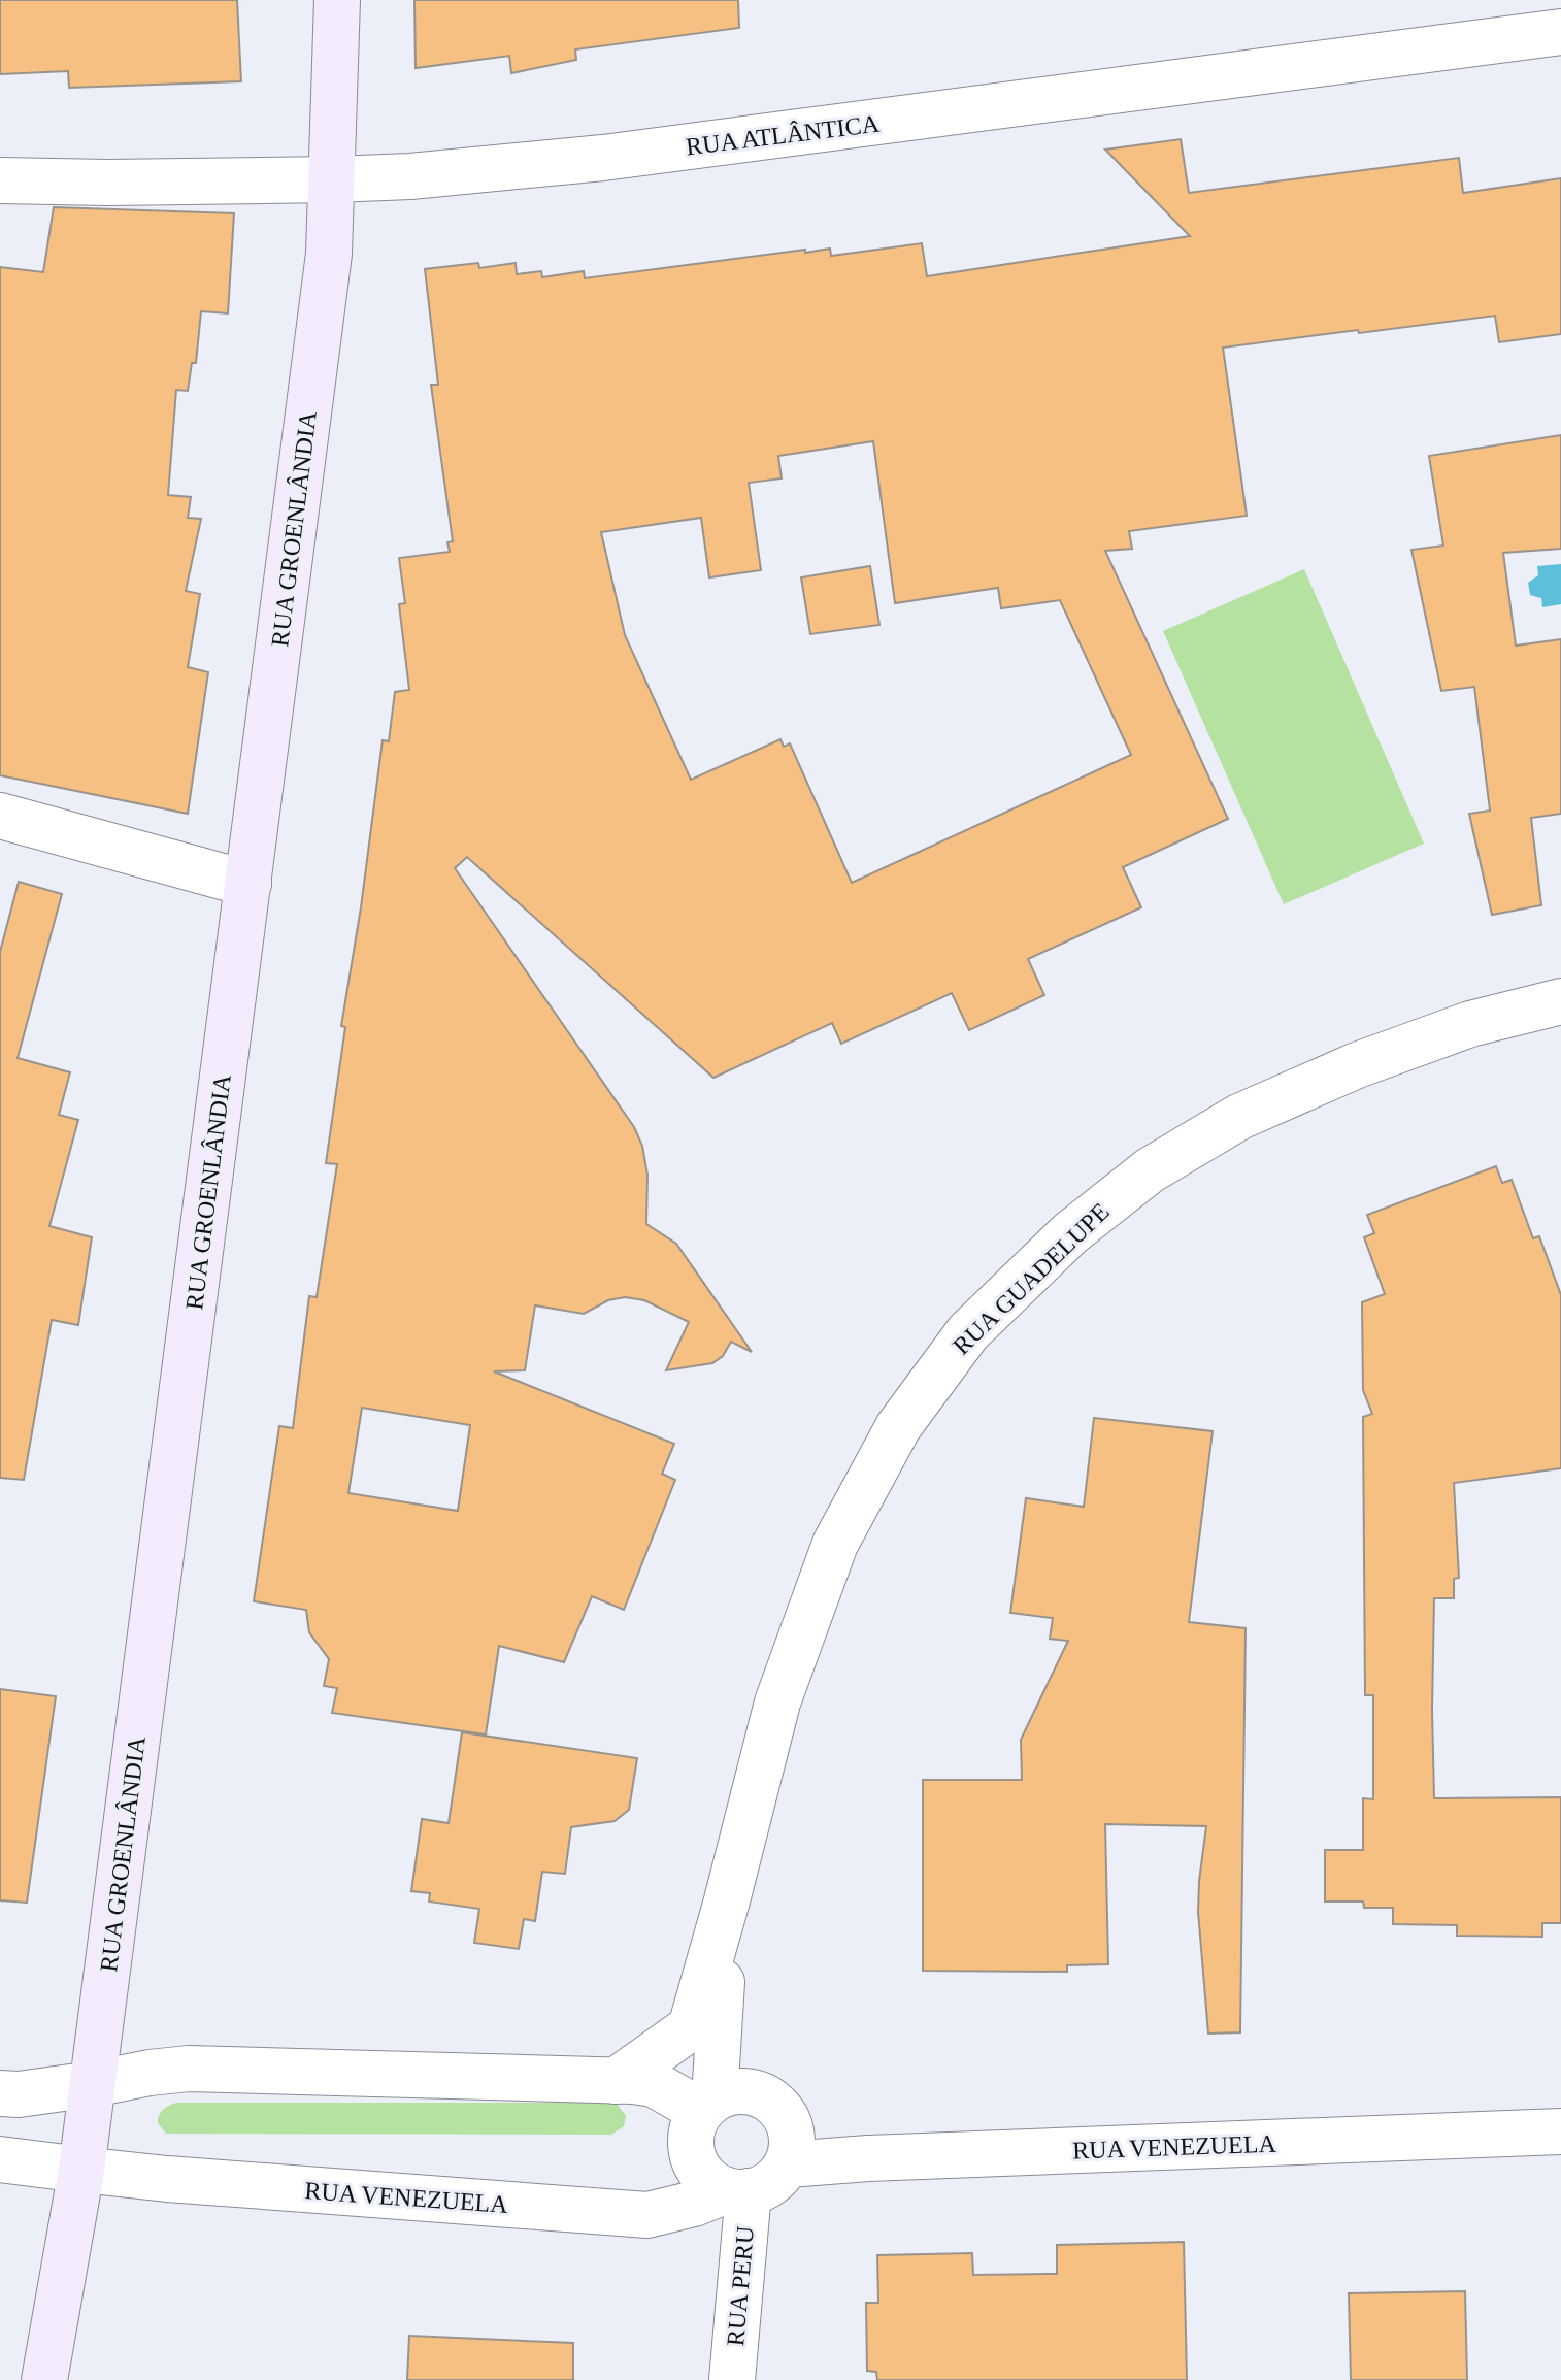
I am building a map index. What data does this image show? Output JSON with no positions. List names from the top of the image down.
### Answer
{
  "streets": {
    "main road": ["RUA GROENLÂNDIA"],
    "street": [
      "RUA ATLÂNTICA",
      "RUA GUADELUPE",
      "RUA VENEZUELA",
      "RUA PERU"
    ]
  },
  "crossings": [
    ["RUA ATLÂNTICA", "RUA GROENLÂNDIA"],
    ["RUA GROENLÂNDIA", "RUA VENEZUELA"],
    ["RUA GUADELUPE", "RUA VENEZUELA"],
    ["RUA GUADELUPE", "RUA PERU"],
    ["RUA VENEZUELA", "RUA PERU"]
  ]
}
